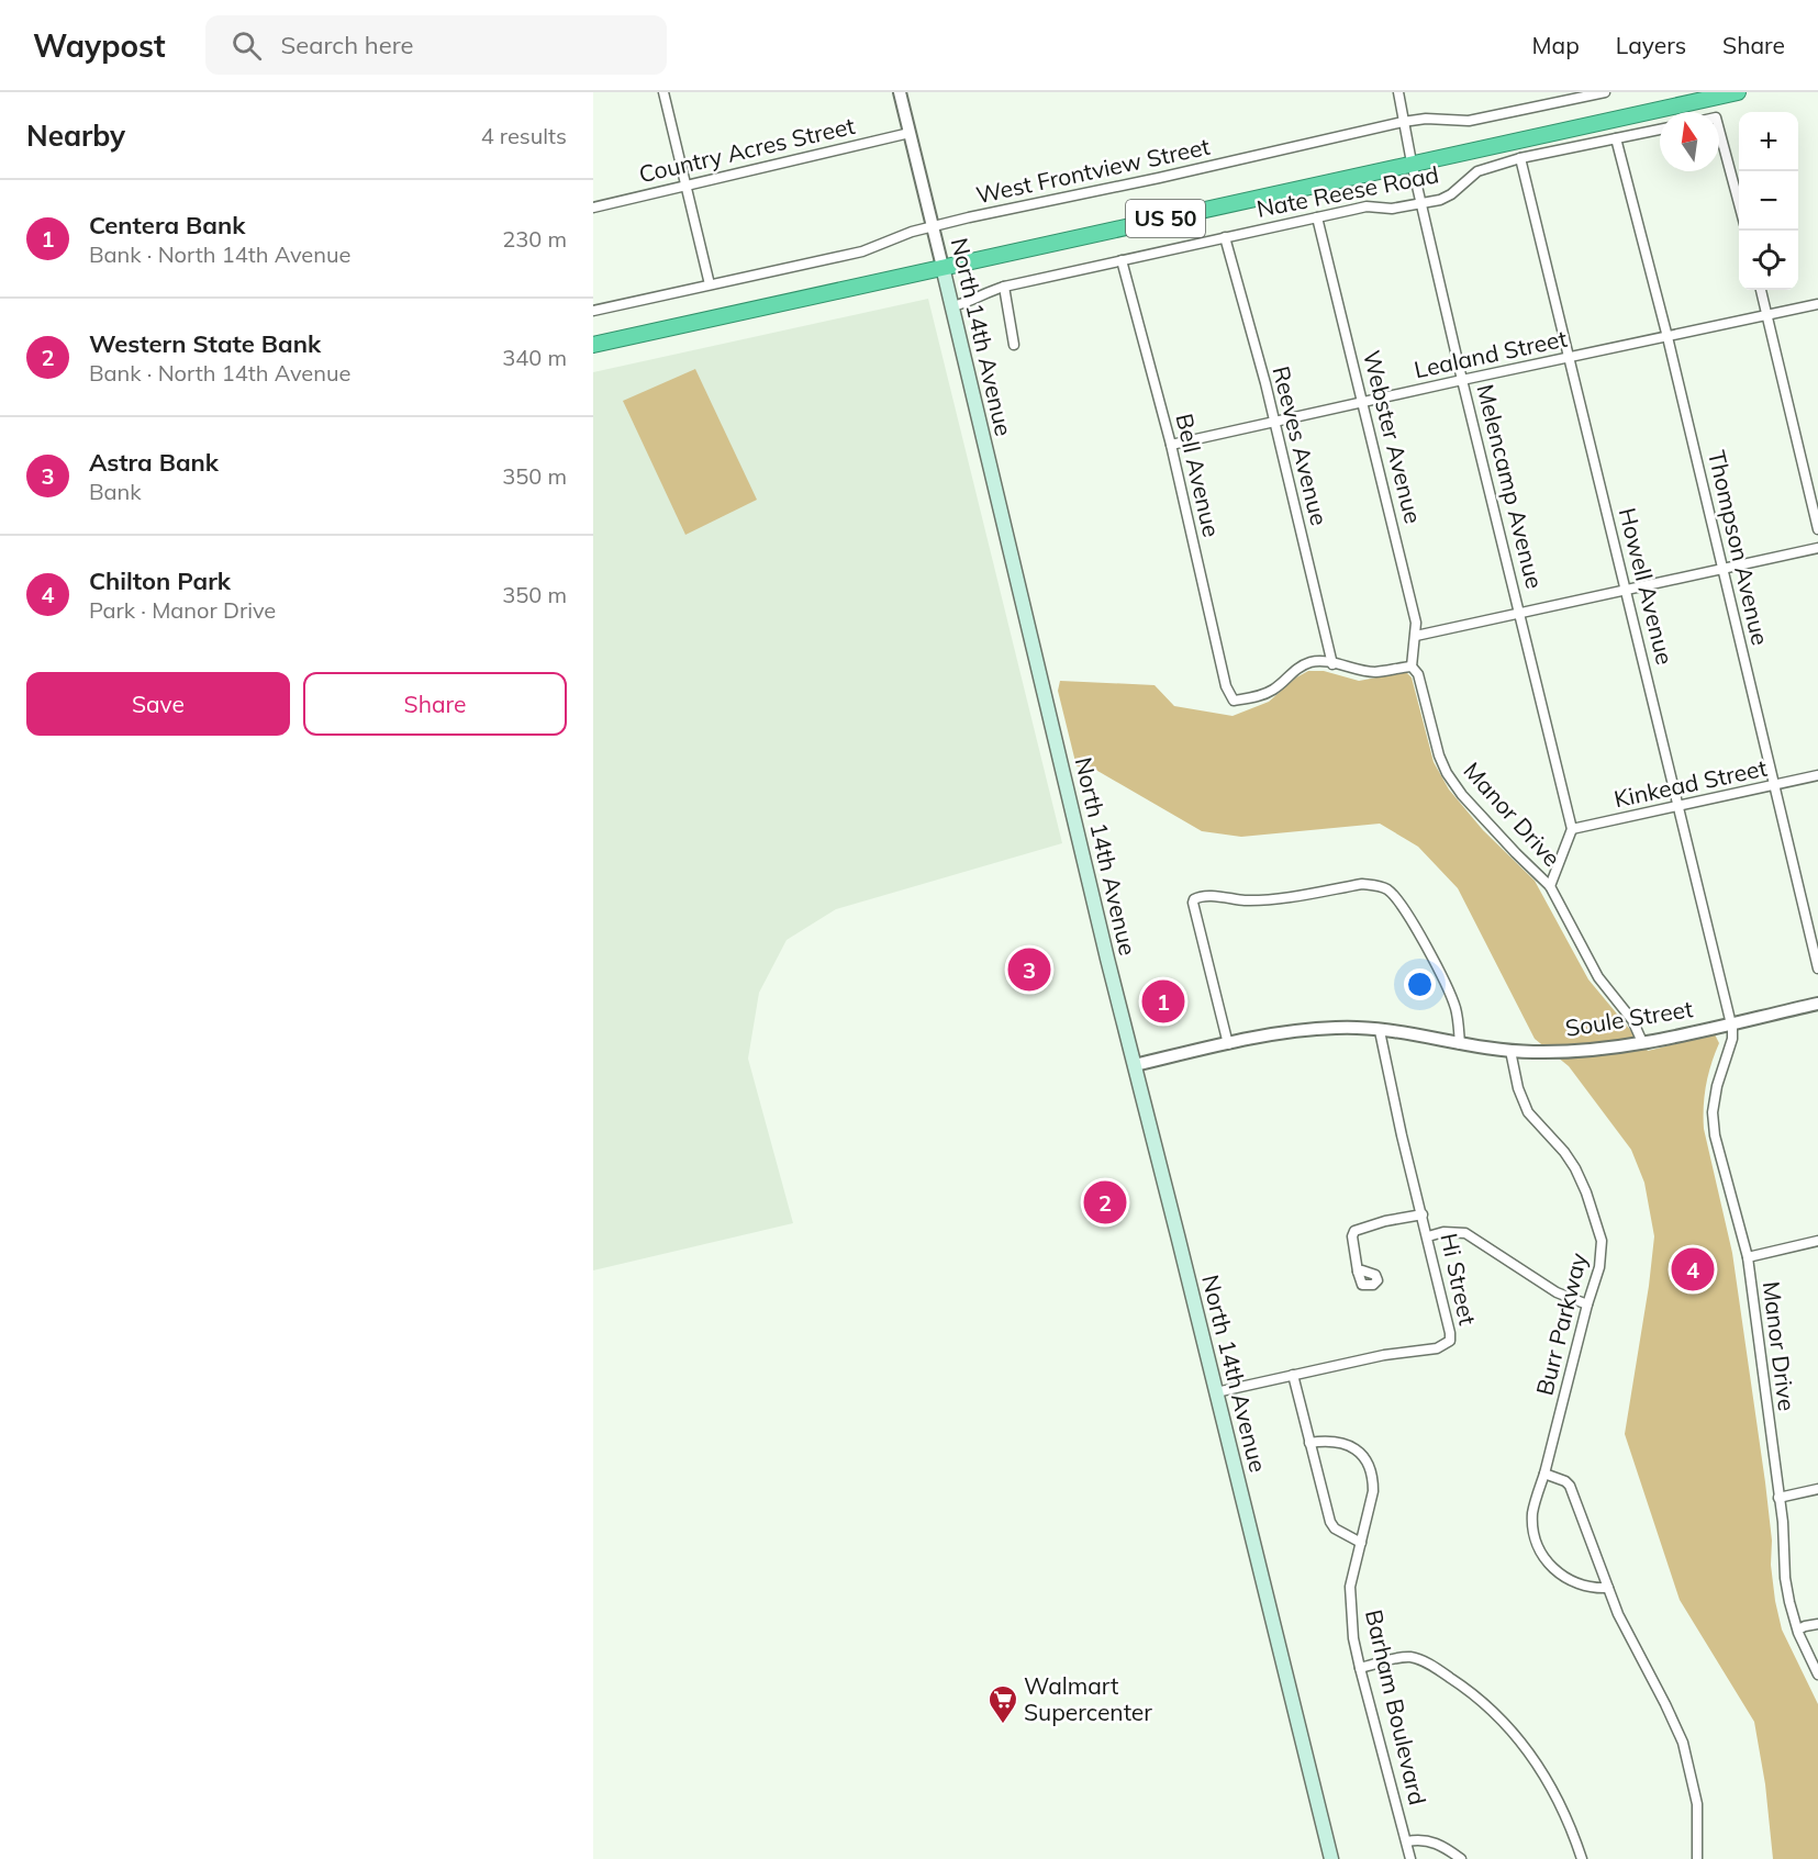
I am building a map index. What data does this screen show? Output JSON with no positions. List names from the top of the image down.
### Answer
{
  "streets": {
    "highway": ["US 50"],
    "main road": ["North 14th Avenue"],
    "street": [
      "Country Acres Street",
      "West Frontview Street",
      "Nate Reese Road",
      "Lealand Street",
      "Webster Avenue",
      "Reeves Avenue",
      "Bell Avenue",
      "Melencamp Avenue",
      "Thompson Avenue",
      "Howell Avenue",
      "Kinkead Street",
      "Manor Drive",
      "Soule Street",
      "Hi Street",
      "Burr Parkway",
      "Barham Boulevard"
    ]
  },
  "crossings": [
    ["Country Acres Street", "North 14th Avenue"],
    ["West Frontview Street", "North 14th Avenue"],
    ["West Frontview Street", "Melencamp Avenue"],
    ["Nate Reese Road", "North 14th Avenue"],
    ["Nate Reese Road", "Webster Avenue"],
    ["Nate Reese Road", "Reeves Avenue"],
    ["Nate Reese Road", "Bell Avenue"],
    ["Nate Reese Road", "Melencamp Avenue"],
    ["Nate Reese Road", "Thompson Avenue"],
    ["Nate Reese Road", "Howell Avenue"],
    ["US 50", "North 14th Avenue"],
    ["US 50", "Melencamp Avenue"],
    ["North 14th Avenue", "Soule Street"],
    ["North 14th Avenue", "Hi Street"],
    ["Lealand Street", "Webster Avenue"],
    ["Lealand Street", "Reeves Avenue"],
    ["Lealand Street", "Bell Avenue"],
    ["Lealand Street", "Melencamp Avenue"],
    ["Lealand Street", "Thompson Avenue"],
    ["Lealand Street", "Howell Avenue"],
    ["Webster Avenue", "Manor Drive"],
    ["Reeves Avenue", "Bell Avenue"],
    ["Melencamp Avenue", "Kinkead Street"],
    ["Thompson Avenue", "Kinkead Street"],
    ["Howell Avenue", "Kinkead Street"],
    ["Howell Avenue", "Manor Drive"],
    ["Howell Avenue", "Soule Street"],
    ["Manor Drive", "Soule Street"],
    ["Soule Street", "Hi Street"],
    ["Soule Street", "Burr Parkway"]
  ],
  "places": {
    "supermarket": ["Walmart Supercenter"]
  },
  "north": "top",
  "page": {
    "header": "Waypost",
    "search": "Search here",
    "nav": ["Map", "Layers", "Share"],
    "heading": ["Nearby", "4 results"],
    "map_buttons": ["+", "−"],
    "list": [
      {
        "mark": "1",
        "name": "Centera Bank",
        "note": "Bank · North 14th Avenue",
        "value": "230 m"
      },
      {
        "mark": "2",
        "name": "Western State Bank",
        "note": "Bank · North 14th Avenue",
        "value": "340 m"
      },
      {
        "mark": "3",
        "name": "Astra Bank",
        "note": "Bank",
        "value": "350 m"
      },
      {
        "mark": "4",
        "name": "Chilton Park",
        "note": "Park · Manor Drive",
        "value": "350 m"
      }
    ],
    "buttons": ["Save", "Share"],
    "pins": [
      "3",
      "1",
      "2",
      "4"
    ]
  }
}
